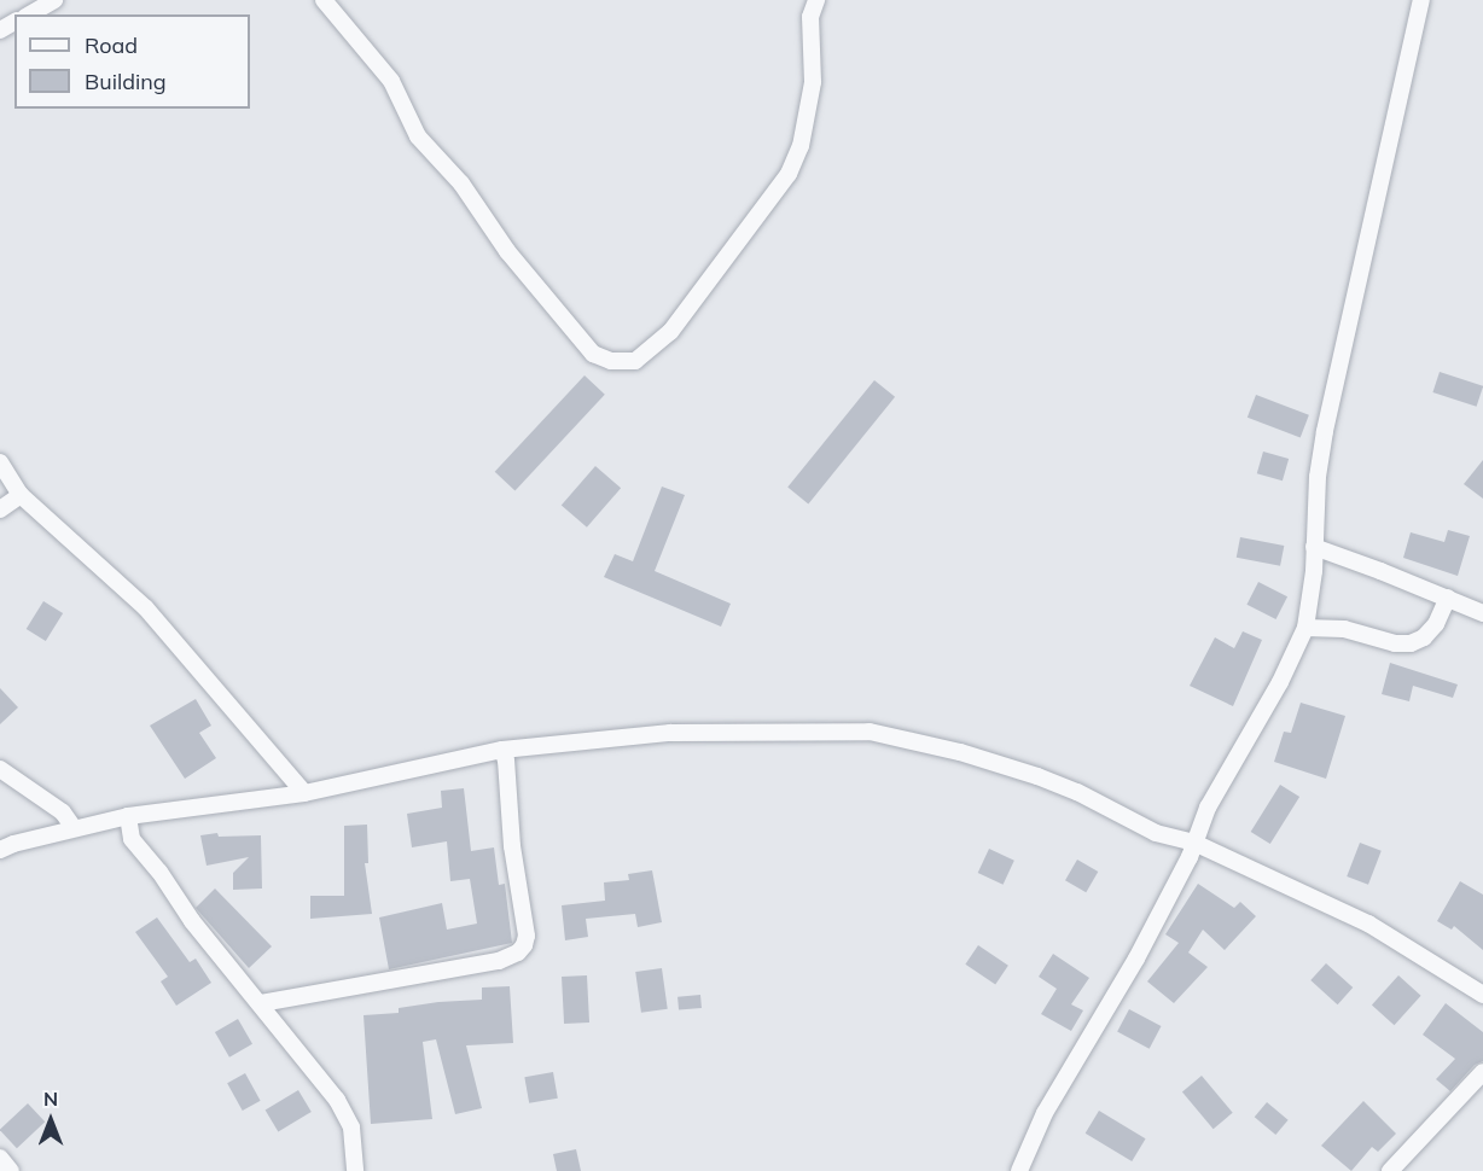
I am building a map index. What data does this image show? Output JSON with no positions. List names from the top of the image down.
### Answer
{
  "legend": ["Road", "Building"],
  "north": "top"
}
